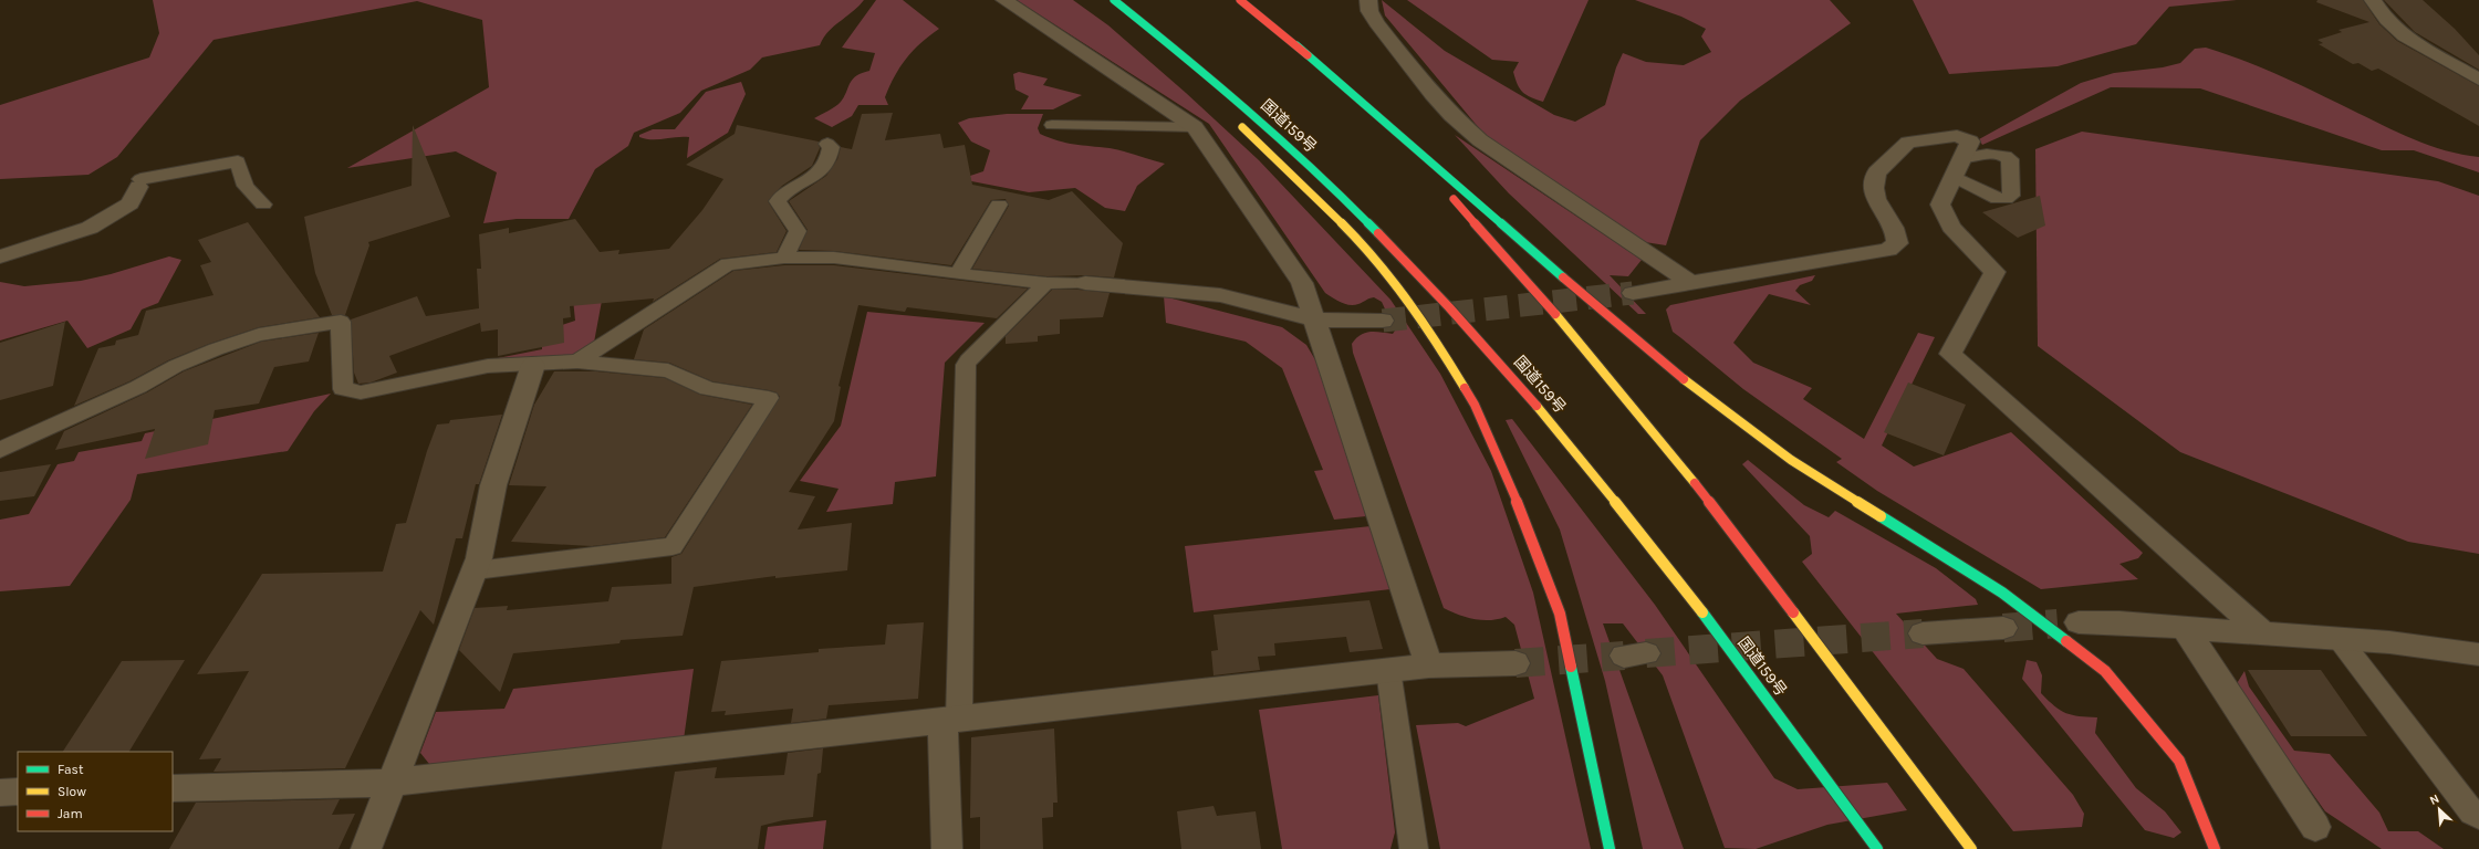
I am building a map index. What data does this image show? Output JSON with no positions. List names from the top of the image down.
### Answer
{
  "streets": {
    "highway": ["国道159号"]
  },
  "legend": ["Fast", "Slow", "Jam"],
  "north": "top left"
}
